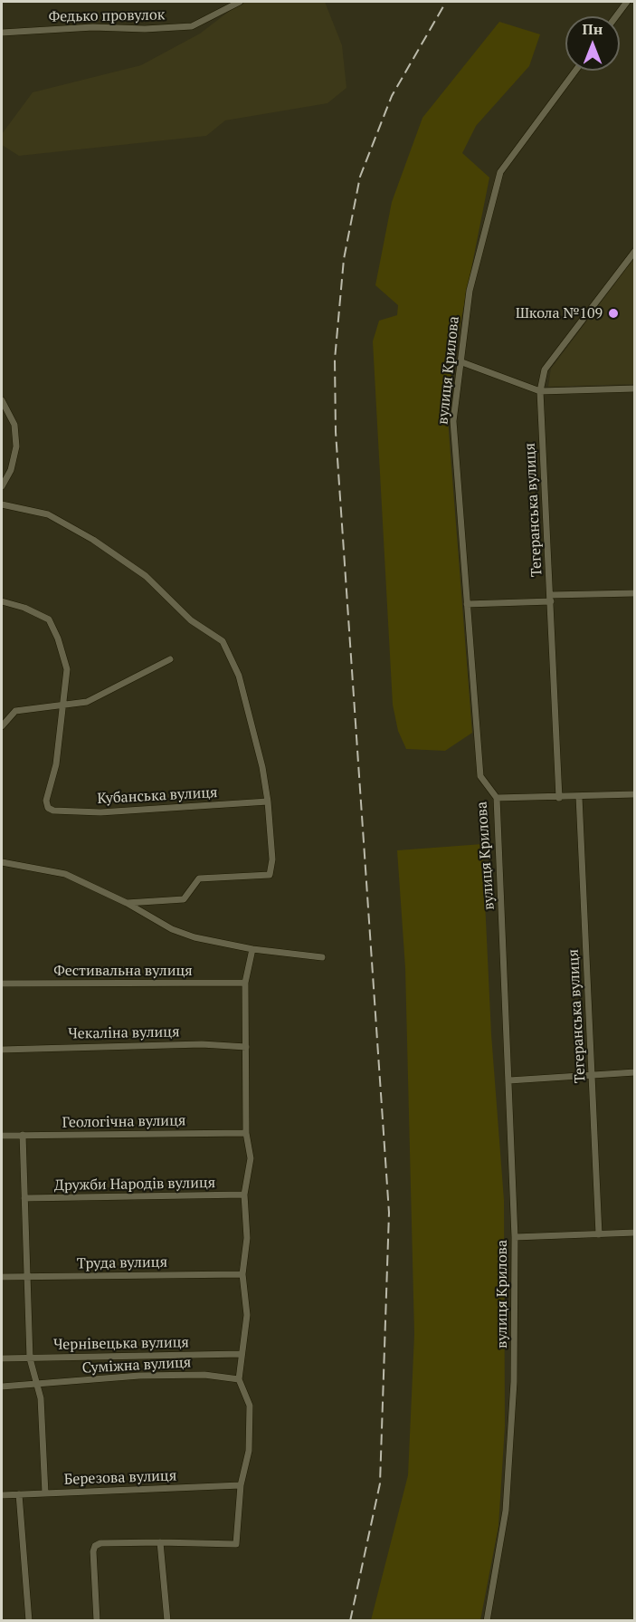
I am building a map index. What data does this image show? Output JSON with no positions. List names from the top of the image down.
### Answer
{
  "streets": {
    "street": [
      "Федько провулок",
      "вулиця Крилова",
      "Тегеранська вулиця",
      "Кубанська вулиця",
      "Фестивальна вулиця",
      "Чекаліна вулиця",
      "Геологічна вулиця",
      "Дружби Народів вулиця",
      "Труда вулиця",
      "Чернівецька вулиця",
      "Суміжна вулиця",
      "Березова вулиця"
    ]
  },
  "places": ["Школа №109"],
  "north": "top"
}
